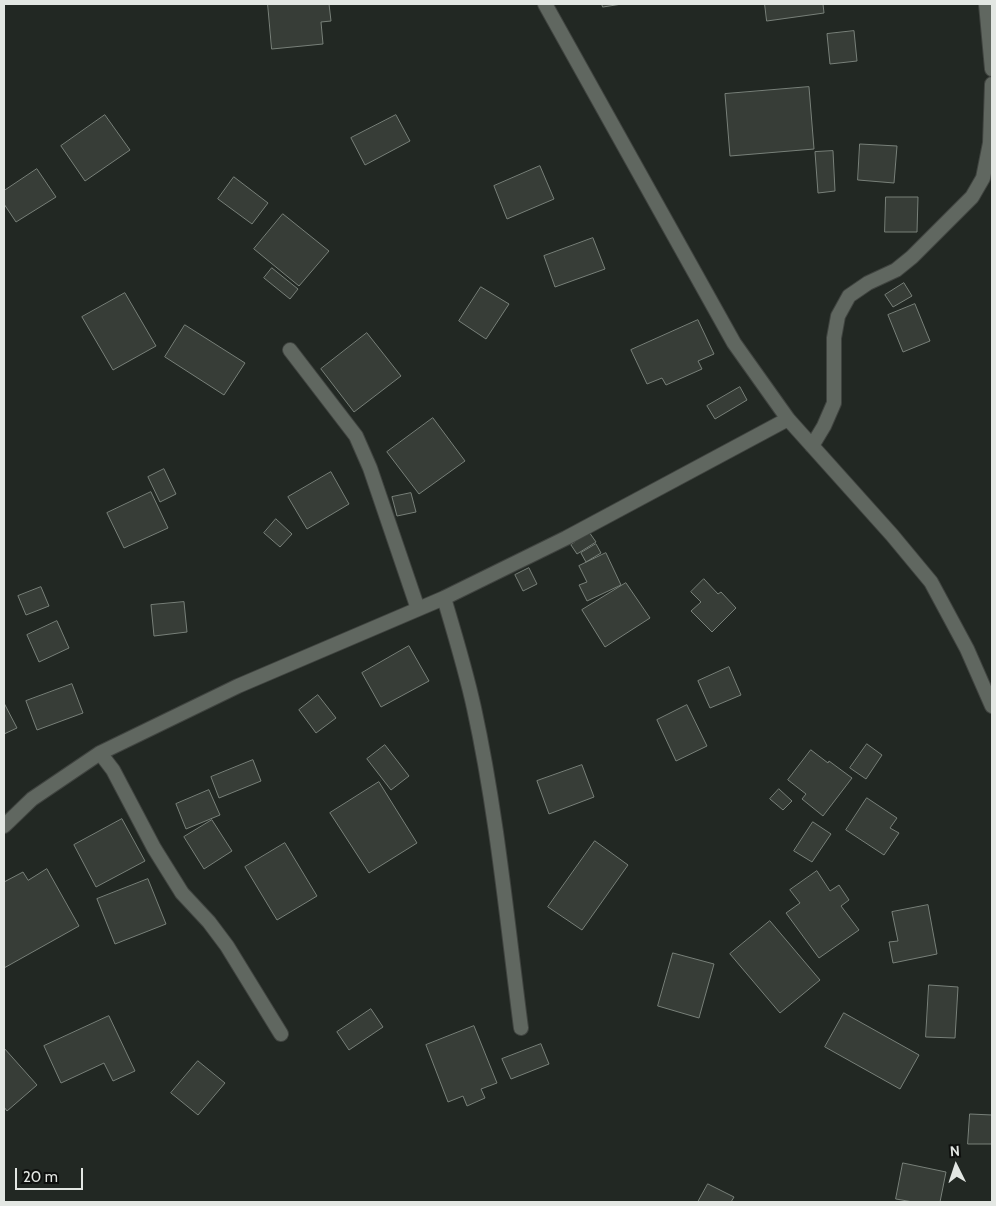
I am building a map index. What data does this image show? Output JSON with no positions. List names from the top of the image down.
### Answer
{
  "scale_bar": "20 m",
  "north": "top"
}
